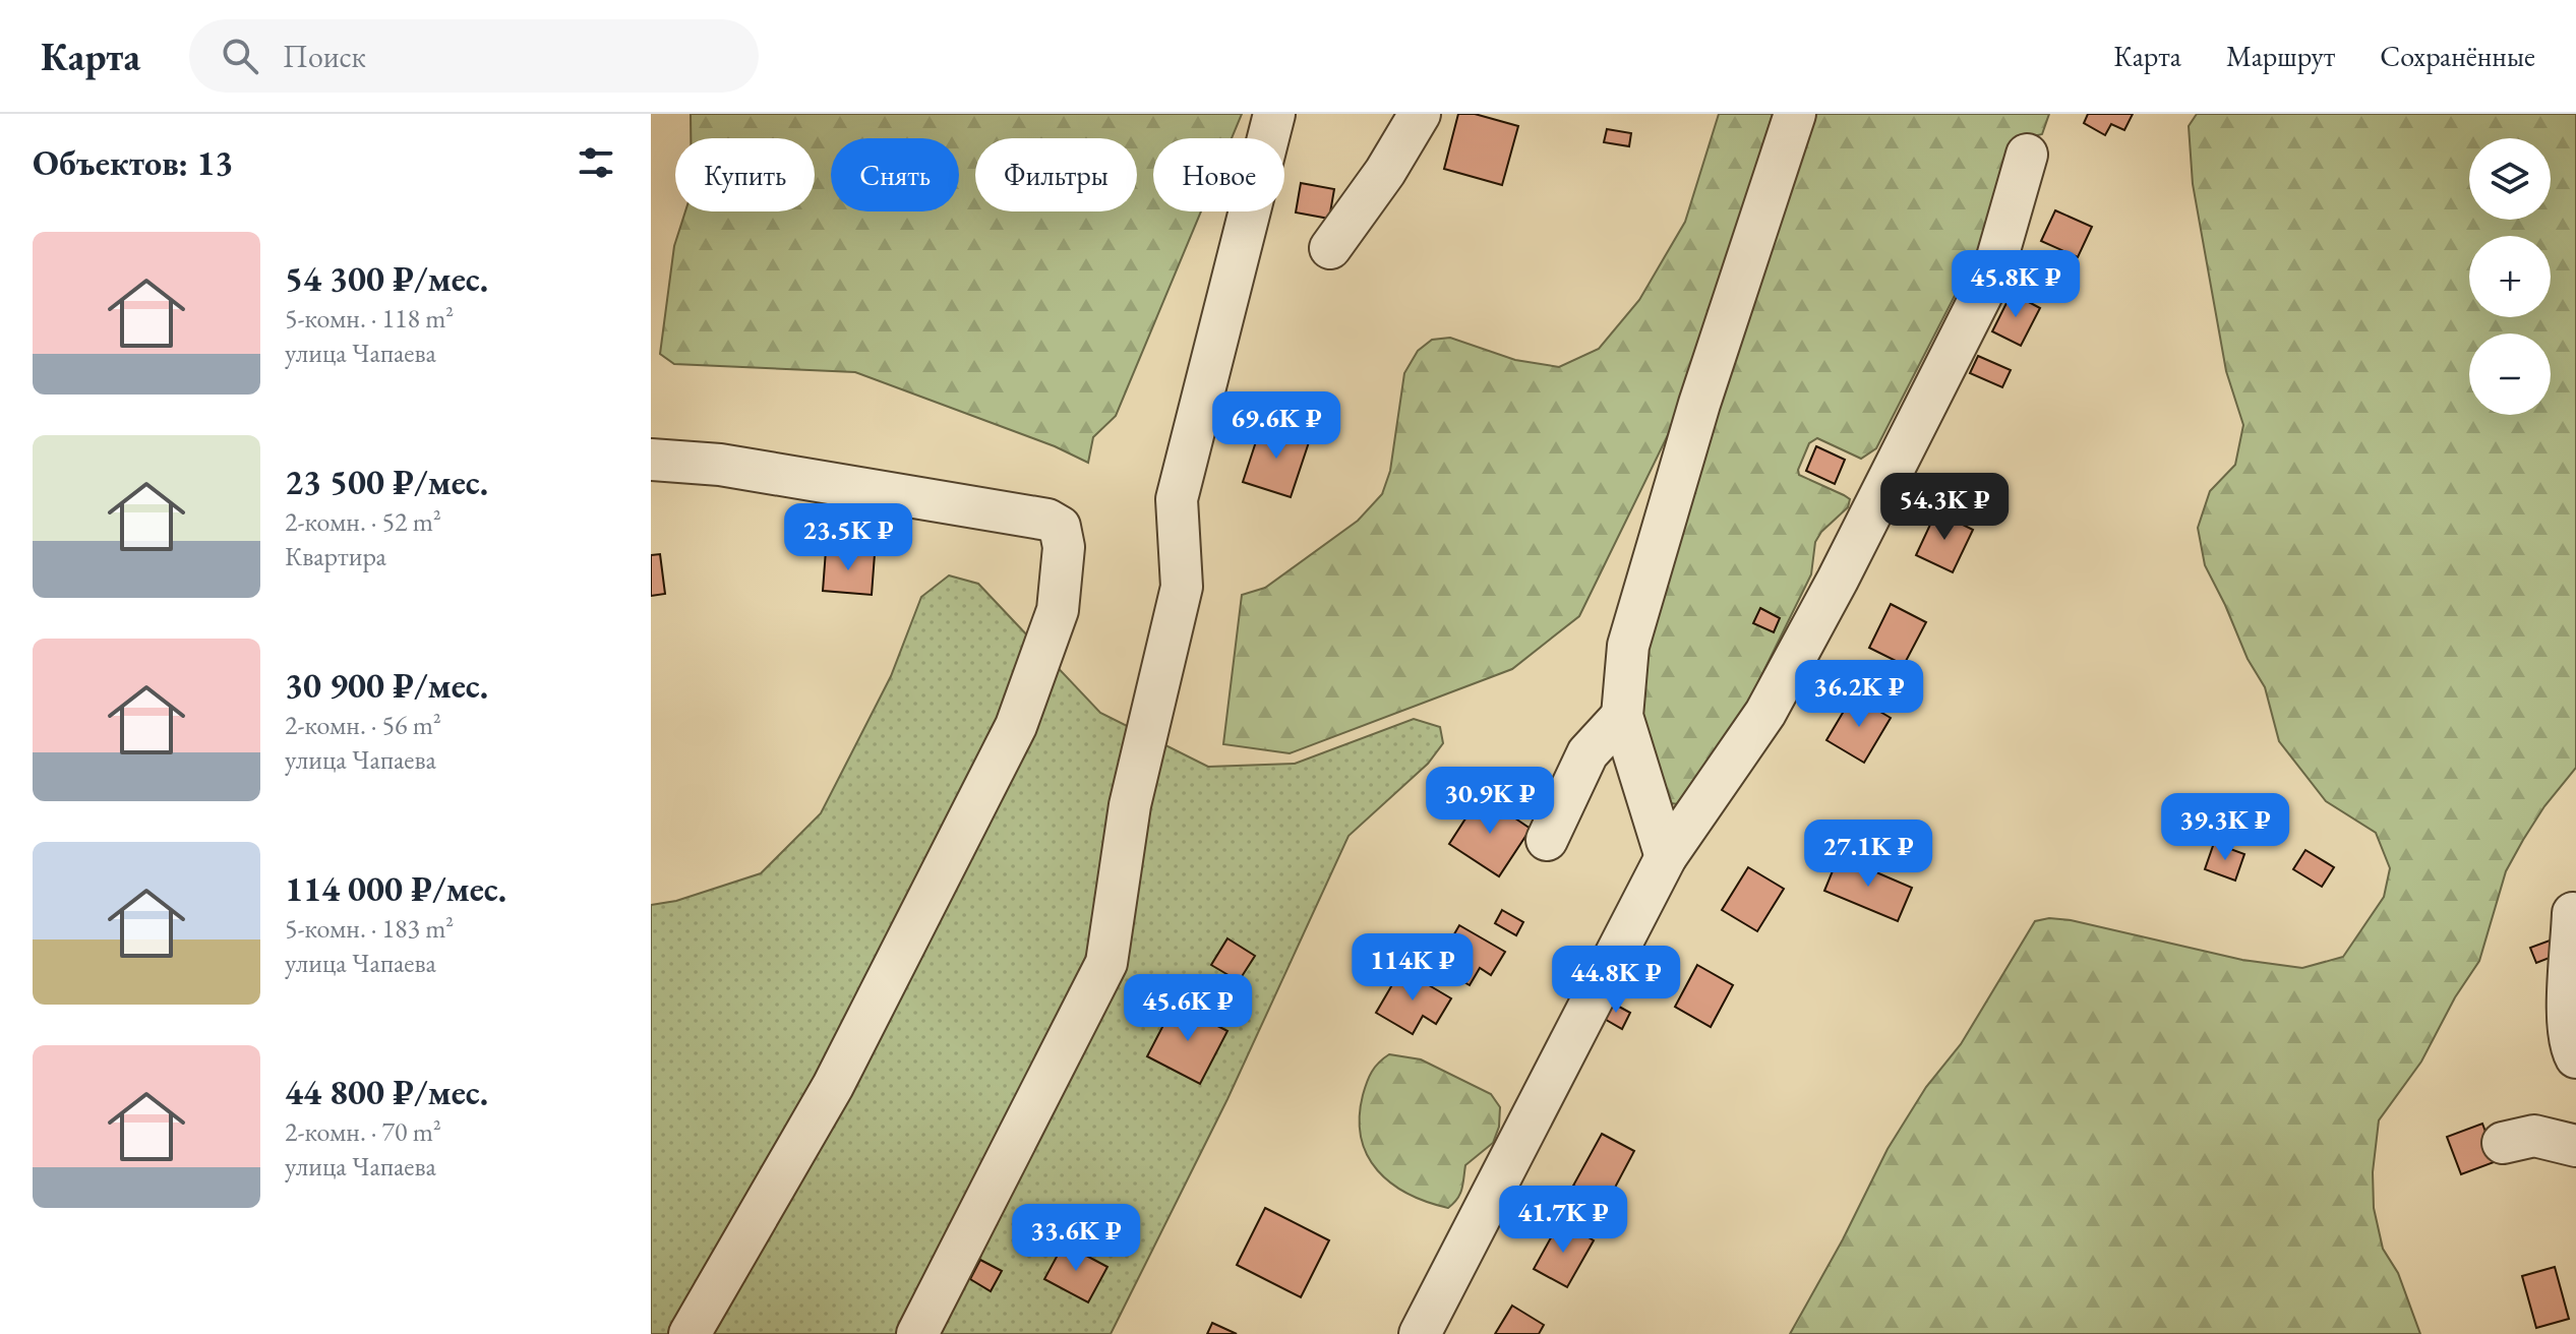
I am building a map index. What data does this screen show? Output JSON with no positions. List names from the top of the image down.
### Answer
{
  "page": {
    "header": "Карта",
    "search": "Поиск",
    "nav": ["Карта", "Маршрут", "Сохранённые"],
    "heading": "Объектов: 13",
    "map_buttons": ["+", "−"],
    "chip": [
      "Купить",
      "Снять",
      "Фильтры",
      "Новое"
    ],
    "list": [
      {
        "name": "54 300 ₽/мес.",
        "note": "5-комн. · 118 m² · улица Чапаева"
      },
      {
        "name": "23 500 ₽/мес.",
        "note": "2-комн. · 52 m² · Квартира"
      },
      {
        "name": "30 900 ₽/мес.",
        "note": "2-комн. · 56 m² · улица Чапаева"
      },
      {
        "name": "114 000 ₽/мес.",
        "note": "5-комн. · 183 m² · улица Чапаева"
      },
      {
        "name": "44 800 ₽/мес.",
        "note": "2-комн. · 70 m² · улица Чапаева"
      }
    ],
    "price": [
      "45.8K ₽",
      "69.6K ₽",
      "54.3K ₽",
      "23.5K ₽",
      "36.2K ₽",
      "30.9K ₽",
      "39.3K ₽",
      "27.1K ₽",
      "114K ₽",
      "44.8K ₽",
      "45.6K ₽",
      "41.7K ₽",
      "33.6K ₽"
    ]
  }
}
